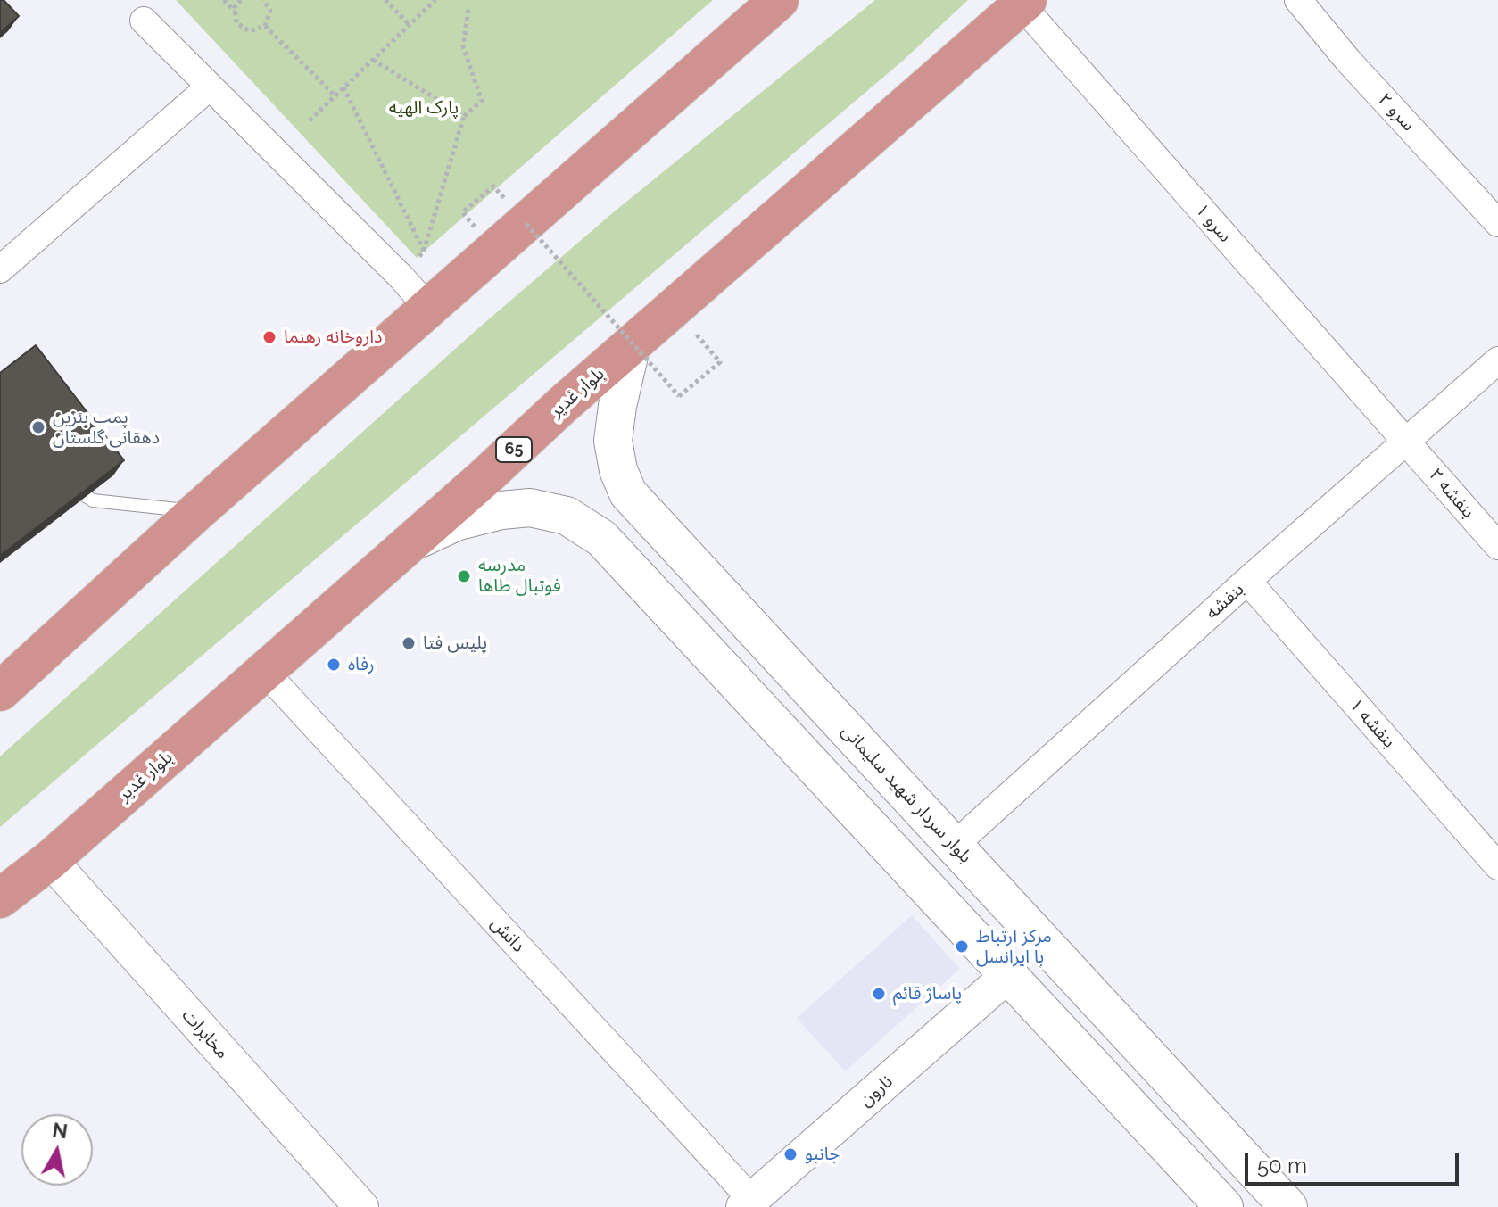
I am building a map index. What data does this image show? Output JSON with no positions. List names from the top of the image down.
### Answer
{
  "streets": {
    "highway": ["بلوار غدیر", "65"],
    "main road": ["بلوار سردار شهید سلیمانی"],
    "street": [
      "سرو ۲",
      "سرو ۱",
      "بنفشه ۲",
      "بنفشه",
      "بنفشه ۱",
      "دانش",
      "مخابرات",
      "نارون"
    ]
  },
  "crossings": [
    ["سرو ۱", "بلوار غدیر"],
    ["سرو ۱", "بنفشه ۲"],
    ["سرو ۱", "بنفشه"],
    ["بلوار غدیر", "بلوار سردار شهید سلیمانی"],
    ["بلوار غدیر", "دانش"],
    ["بلوار غدیر", "مخابرات"],
    ["بنفشه ۲", "بنفشه"],
    ["بنفشه", "بنفشه ۱"],
    ["بنفشه", "بلوار سردار شهید سلیمانی"],
    ["دانش", "نارون"]
  ],
  "parks": ["پارک الهیه"],
  "places": [
    "داروخانه رهنما",
    "پمپ بنزین دهقانی گلستان",
    "مدرسه فوتبال طاها",
    "پلیس فتا",
    "رفاه",
    "مرکز ارتباط با ایرانسل",
    "پاساژ قائم",
    "جانبو"
  ],
  "scale_bar": "50 m",
  "north": "top"
}
